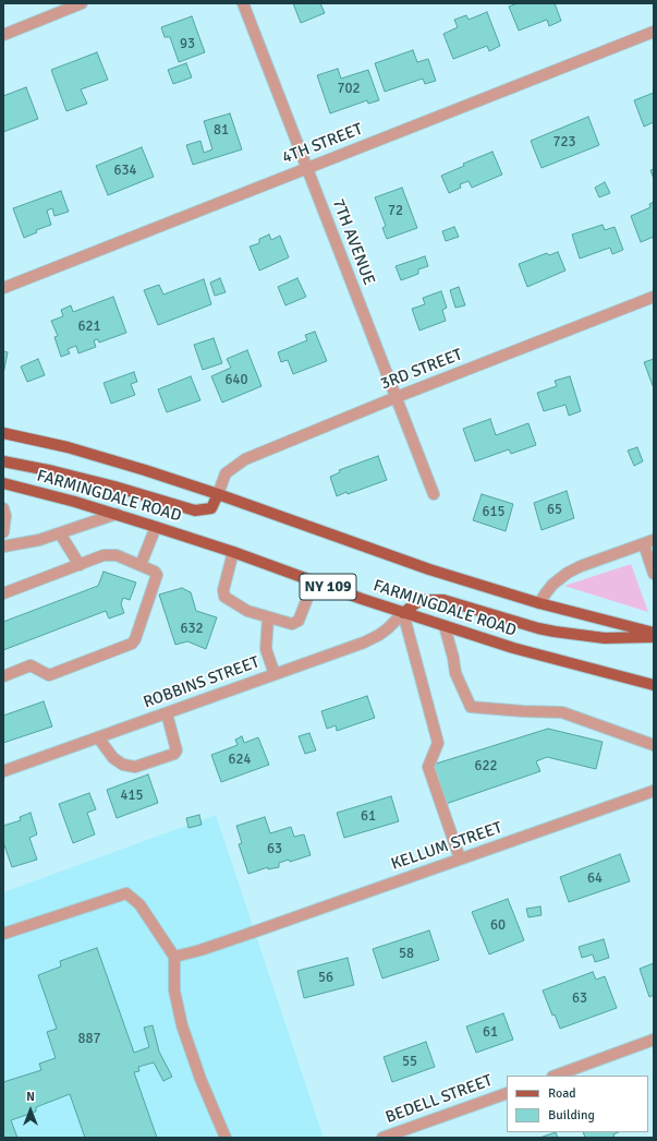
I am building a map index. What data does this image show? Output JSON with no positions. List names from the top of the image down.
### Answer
{
  "streets": {
    "main road": ["FARMINGDALE ROAD", "NY 109"],
    "street": [
      "4TH STREET",
      "7TH AVENUE",
      "3RD STREET",
      "ROBBINS STREET",
      "KELLUM STREET",
      "BEDELL STREET"
    ]
  },
  "crossings": [
    ["4TH STREET", "7TH AVENUE"],
    ["7TH AVENUE", "3RD STREET"],
    ["3RD STREET", "FARMINGDALE ROAD"],
    ["FARMINGDALE ROAD", "ROBBINS STREET"]
  ],
  "house_numbers": [
    "93",
    "702",
    "81",
    "723",
    "634",
    "72",
    "621",
    "640",
    "65",
    "615",
    "632",
    "624",
    "622",
    "415",
    "61",
    "63",
    "64",
    "60",
    "58",
    "56",
    "63",
    "61",
    "887",
    "55"
  ],
  "legend": ["Road", "Building"],
  "north": "top"
}
